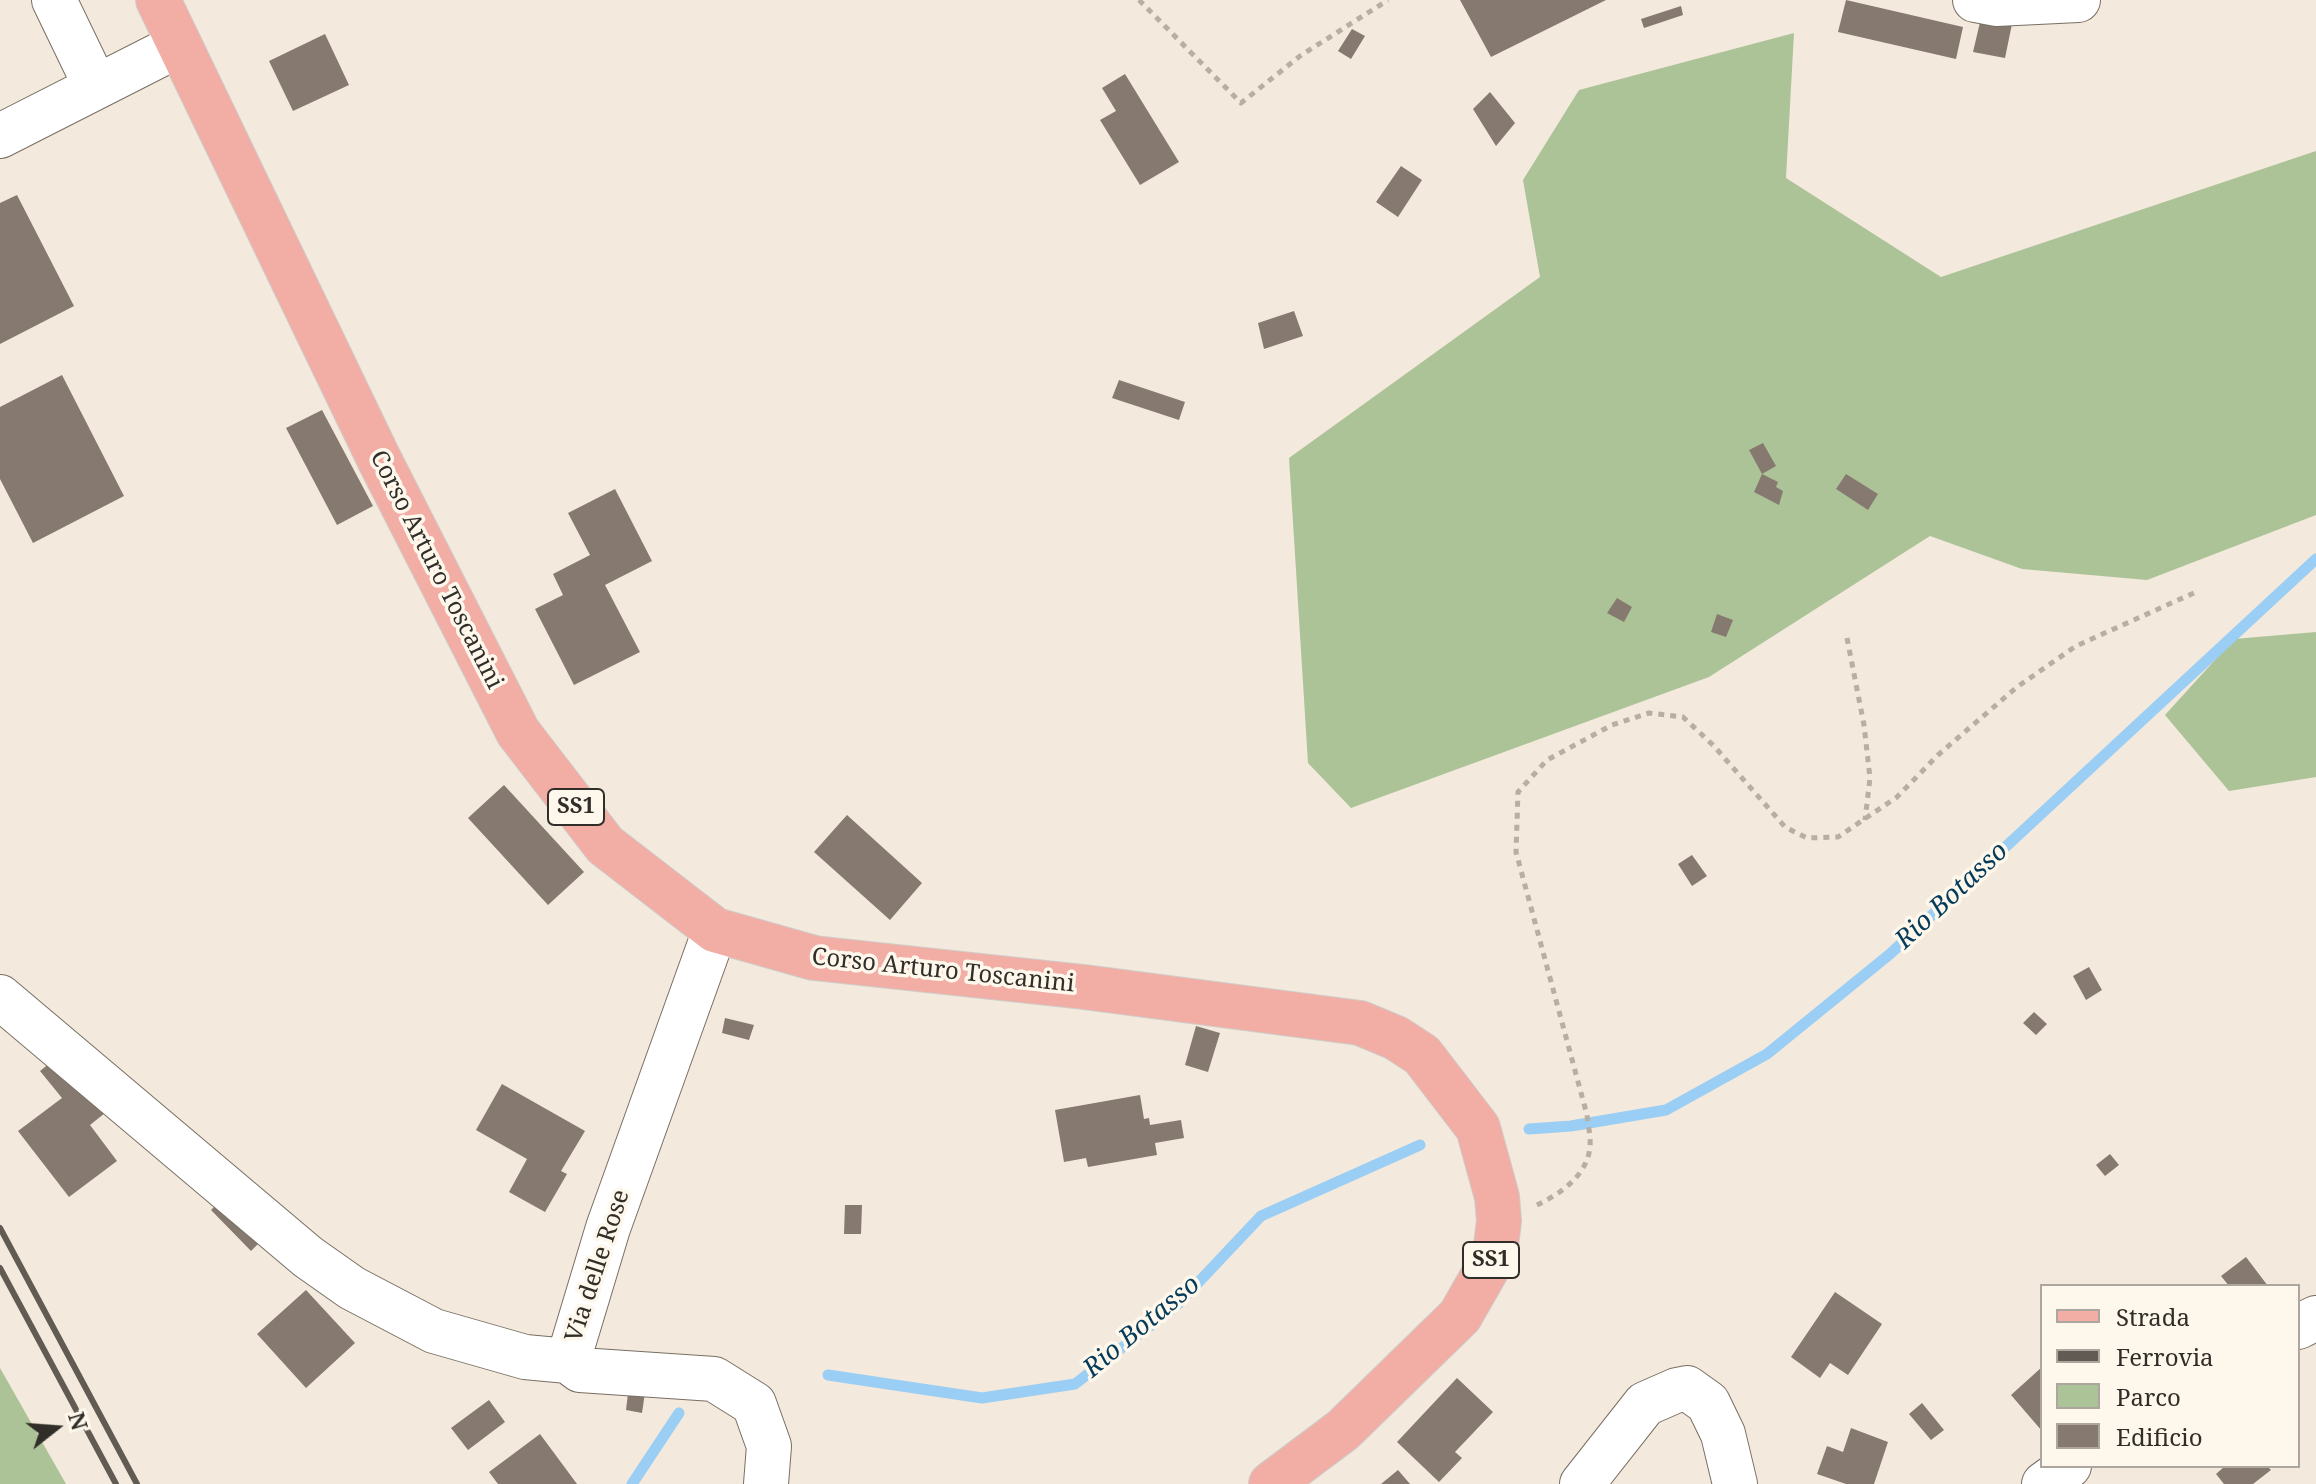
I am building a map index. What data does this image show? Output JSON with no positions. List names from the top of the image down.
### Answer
{
  "streets": {
    "main road": ["Corso Arturo Toscanini", "SS1"],
    "street": ["Via delle Rose"]
  },
  "crossings": [
    ["Corso Arturo Toscanini", "Via delle Rose"]
  ],
  "water": ["Rio Botasso"],
  "legend": [
    "Strada",
    "Ferrovia",
    "Parco",
    "Edificio"
  ],
  "north": "right"
}
